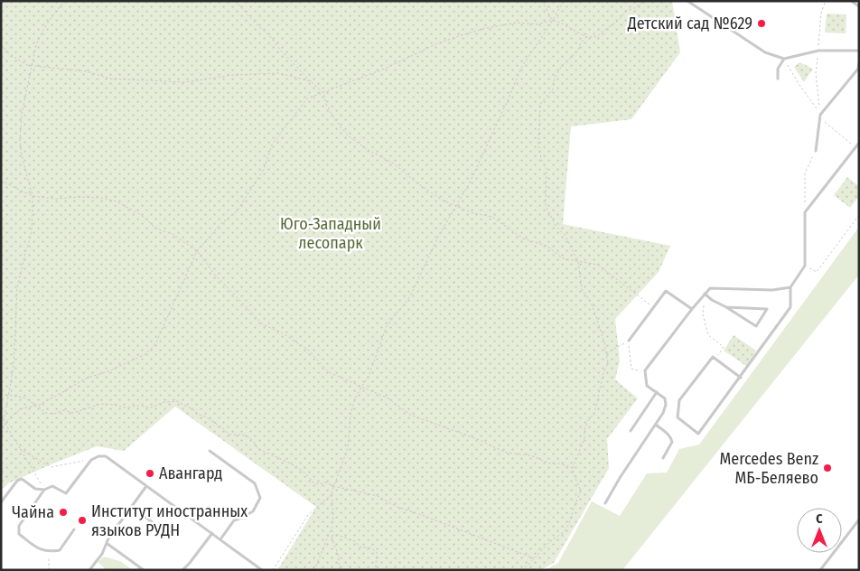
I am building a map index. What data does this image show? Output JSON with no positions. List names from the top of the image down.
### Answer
{
  "parks": ["Юго-Западный лесопарк"],
  "places": [
    "Детский сад №629",
    "Mercedes Benz МБ-Беляево",
    "Авангард",
    "Чайна",
    "Институт иностранных языков РУДН"
  ],
  "north": "top"
}
